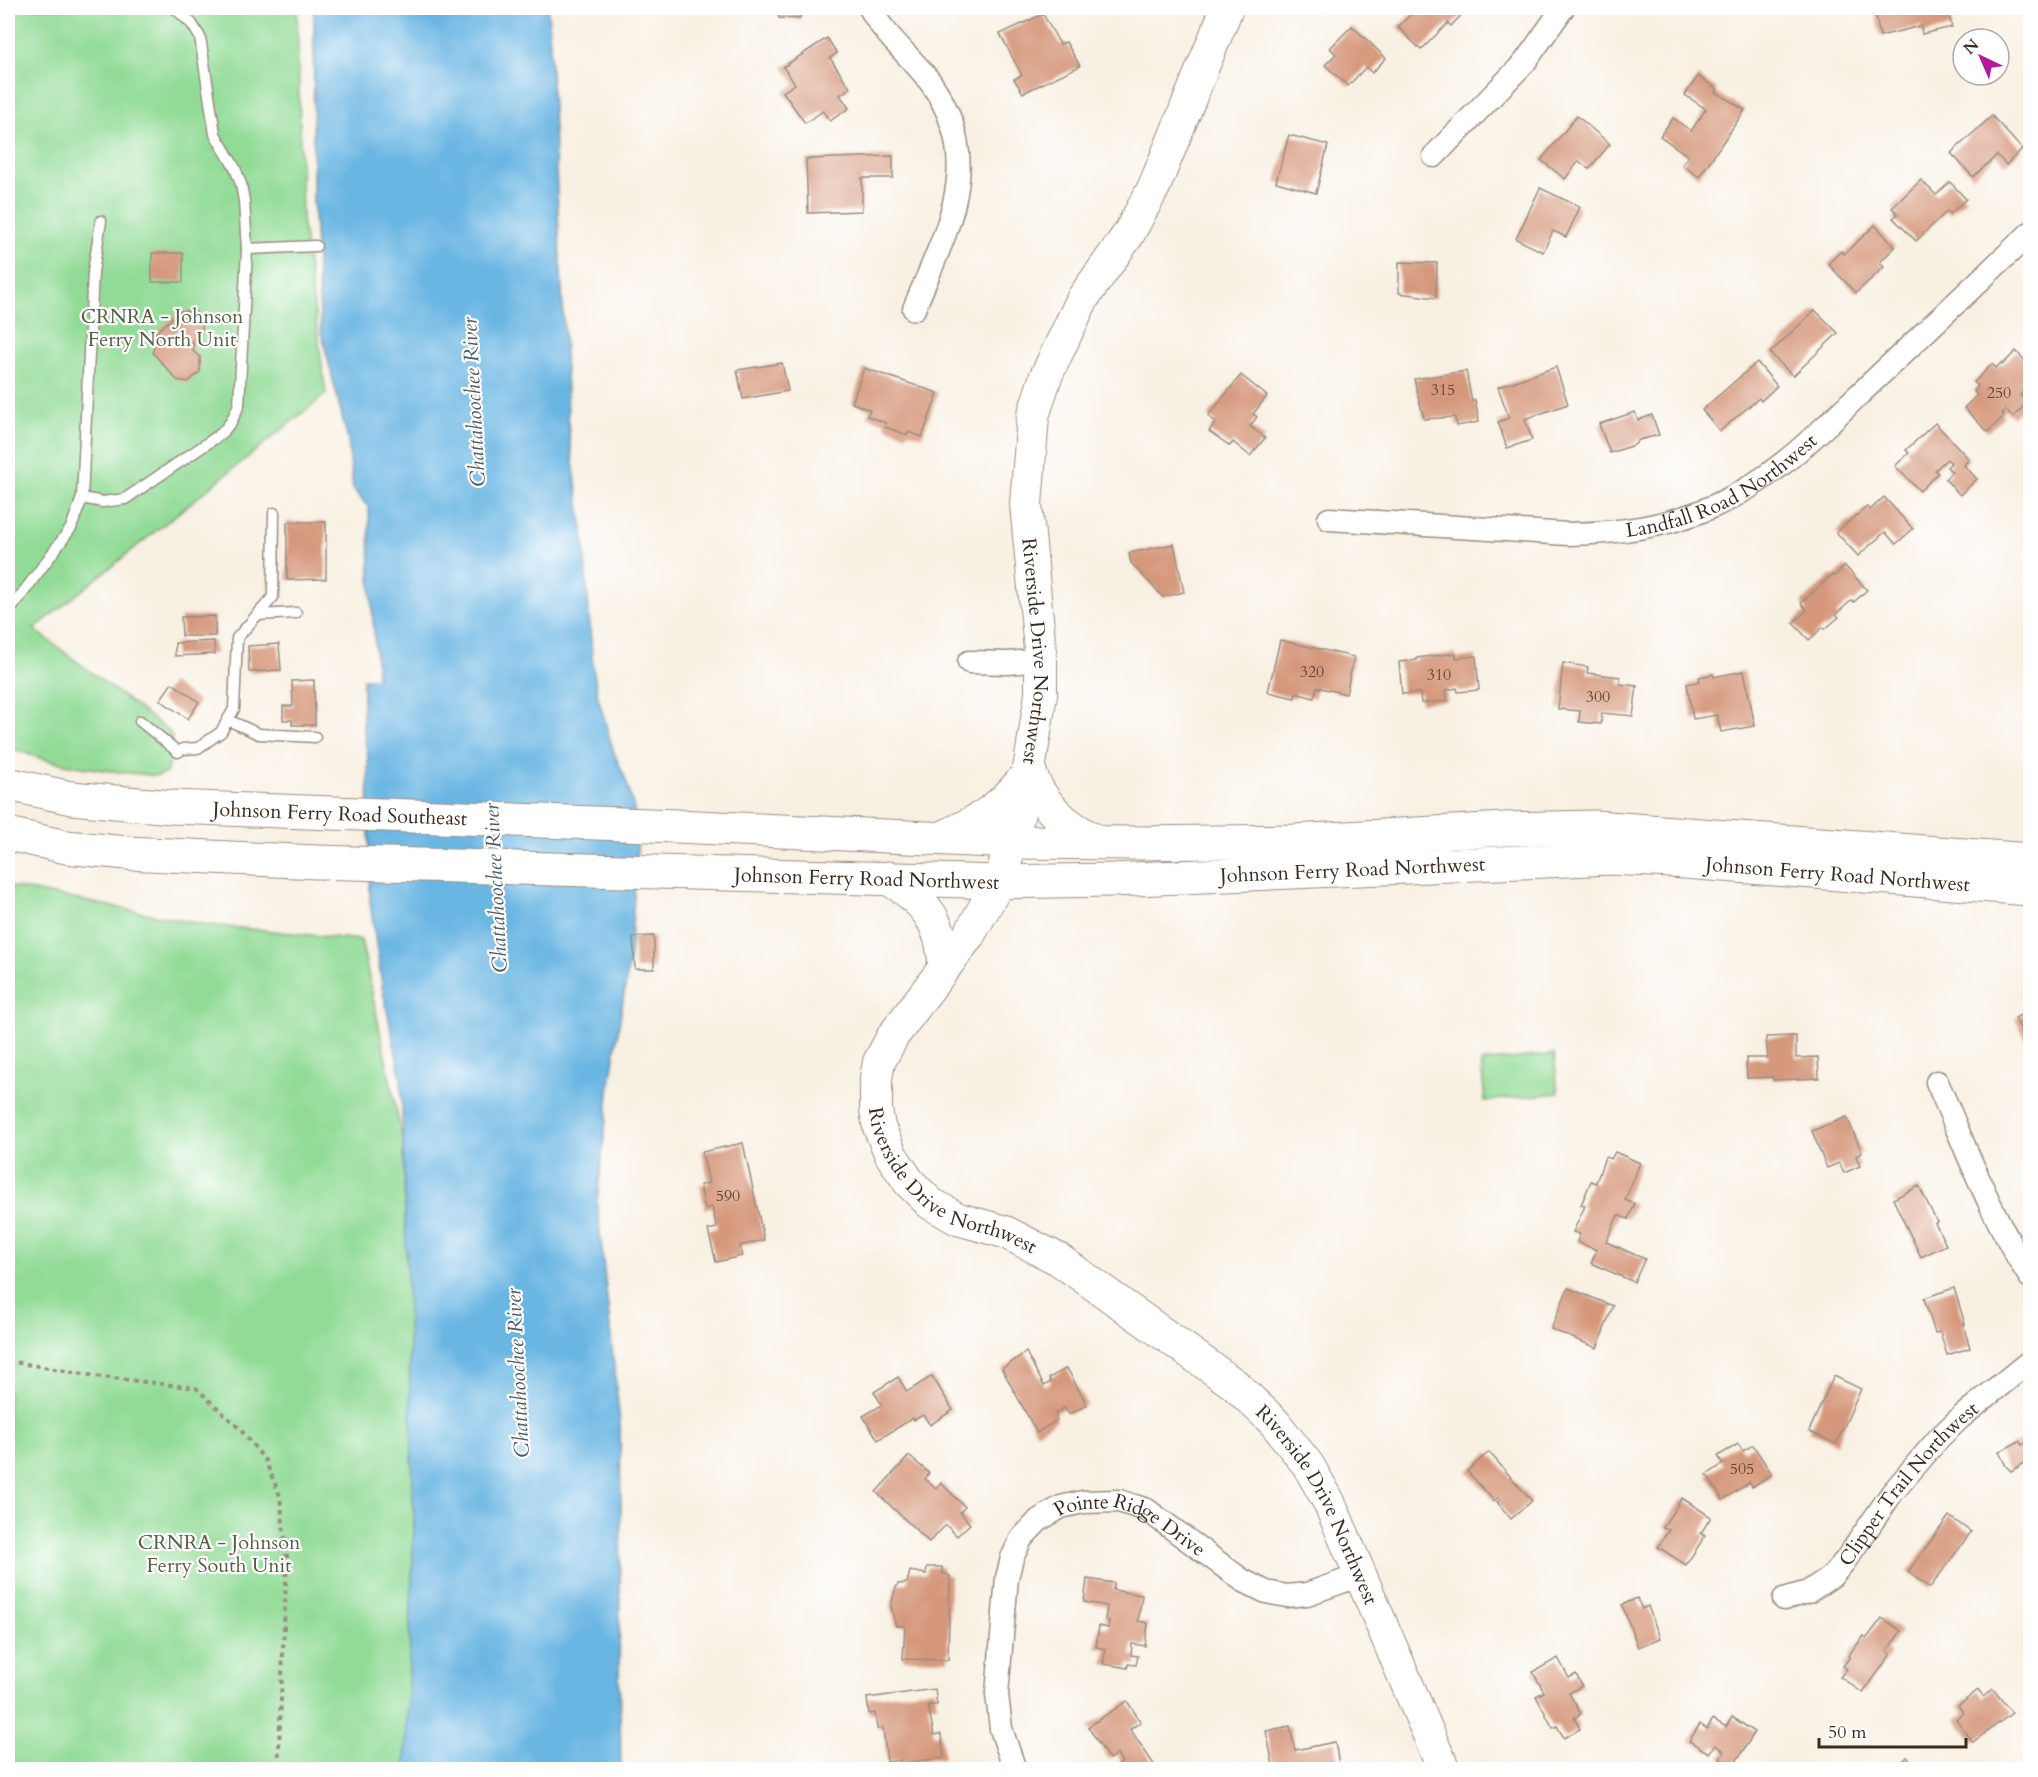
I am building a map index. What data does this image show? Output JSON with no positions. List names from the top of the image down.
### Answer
{
  "streets": {
    "main road": ["Johnson Ferry Road Southeast", "Johnson Ferry Road Northwest"],
    "street": [
      "Landfall Road Northwest",
      "Riverside Drive Northwest",
      "Clipper Trail Northwest",
      "Pointe Ridge Drive"
    ]
  },
  "crossings": [
    ["Riverside Drive Northwest", "Johnson Ferry Road Northwest"],
    ["Riverside Drive Northwest", "Pointe Ridge Drive"],
    ["Johnson Ferry Road Southeast", "Johnson Ferry Road Northwest"]
  ],
  "water": ["Chattahoochee River"],
  "parks": ["CRNRA - Johnson Ferry North Unit", "CRNRA - Johnson Ferry South Unit"],
  "house_numbers": [
    "315",
    "250",
    "320",
    "310",
    "300",
    "590",
    "505"
  ],
  "scale_bar": "50 m",
  "north": "top left"
}
